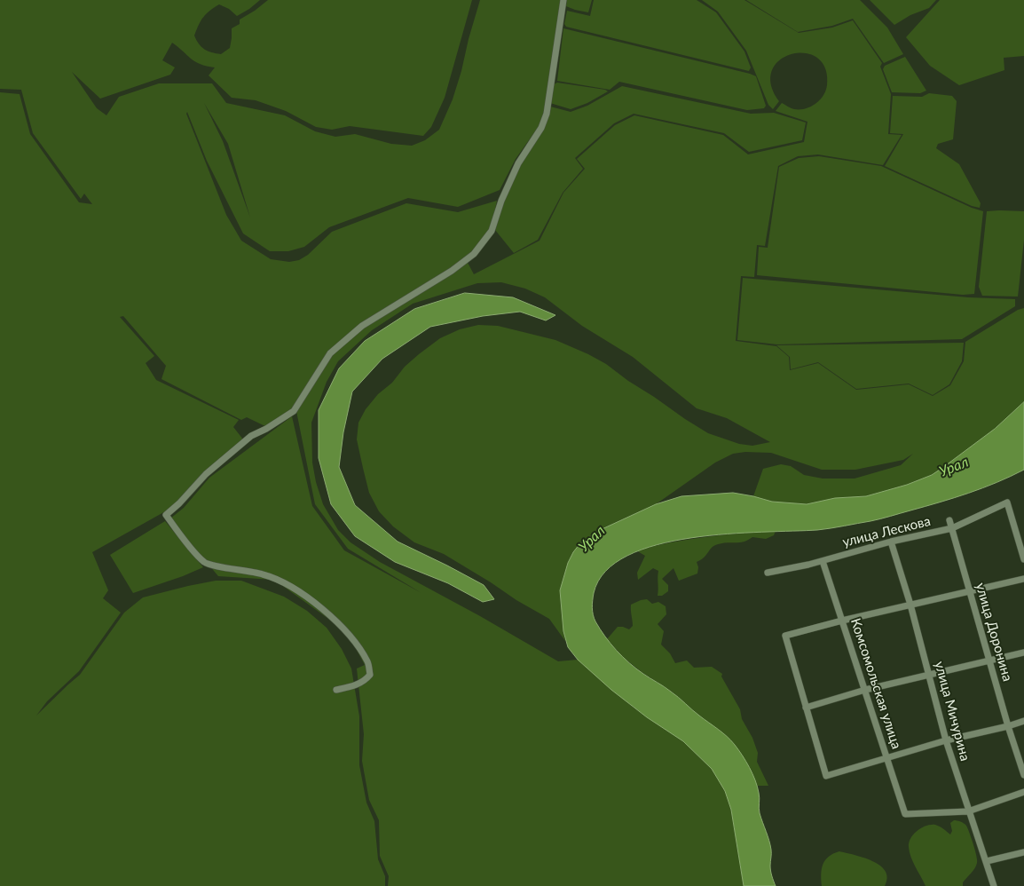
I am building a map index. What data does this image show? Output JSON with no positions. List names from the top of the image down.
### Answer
{
  "streets": {
    "street": [
      "улица Лескова",
      "улица Доронина",
      "Комсомольская улица",
      "улица Мичурина"
    ]
  },
  "crossings": [
    ["улица Лескова", "улица Доронина"],
    ["улица Лескова", "Комсомольская улица"],
    ["улица Лескова", "улица Мичурина"],
    ["Комсомольская улица", "улица Мичурина"]
  ],
  "water": ["Урал"]
}
